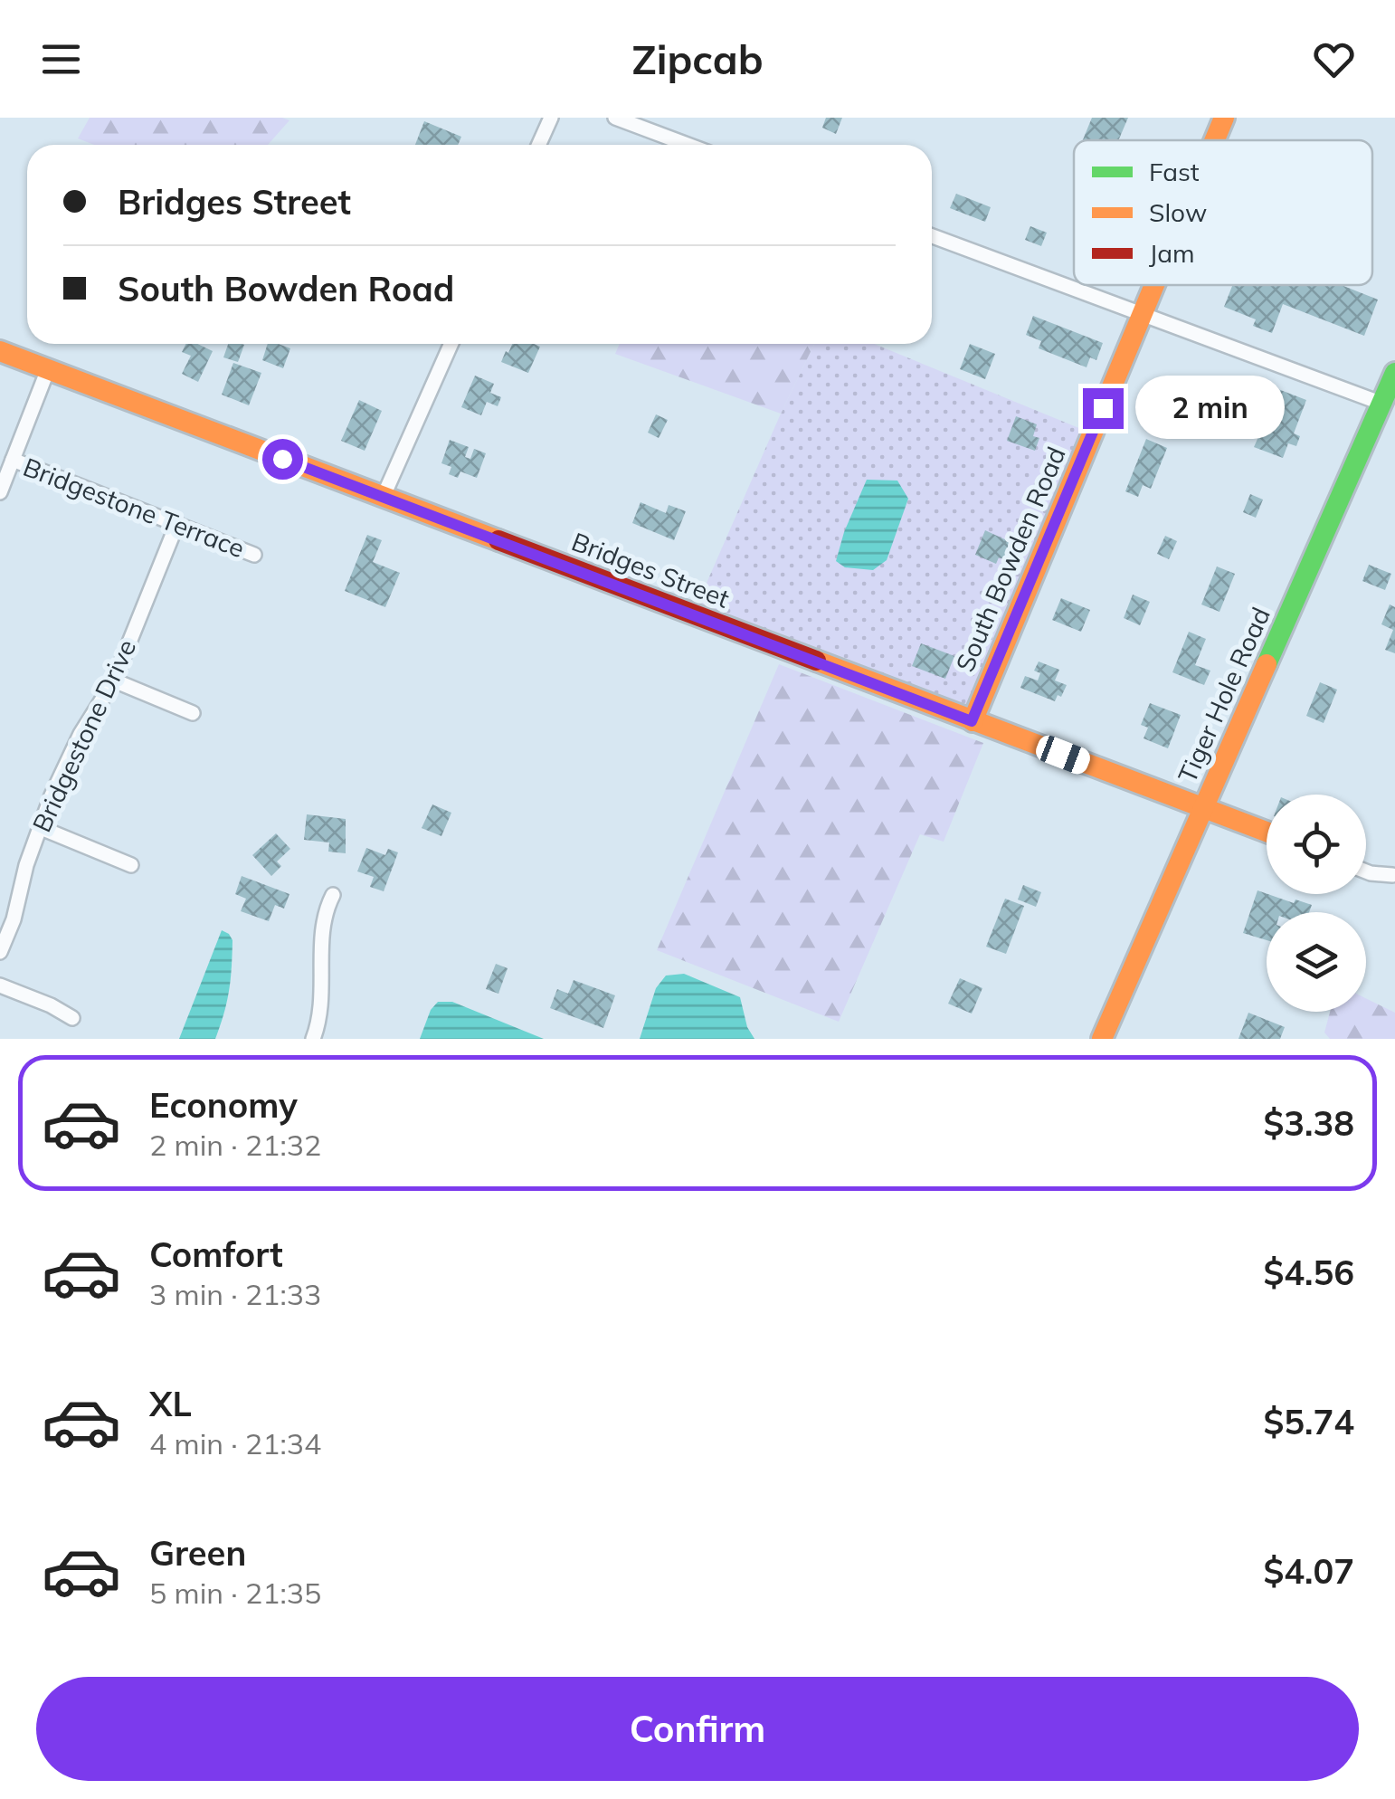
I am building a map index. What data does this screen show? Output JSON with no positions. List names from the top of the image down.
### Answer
{
  "streets": {
    "street": [
      "Bridgestone Terrace",
      "South Bowden Road",
      "Bridges Street",
      "Tiger Hole Road",
      "Bridgestone Drive"
    ]
  },
  "crossings": [
    ["Bridgestone Terrace", "Bridgestone Drive"],
    ["South Bowden Road", "Bridges Street"],
    ["Bridges Street", "Tiger Hole Road"]
  ],
  "legend": ["Fast", "Slow", "Jam"],
  "page": {
    "header": "Zipcab",
    "banner": ["Bridges Street", "South Bowden Road"],
    "bubble": "2 min",
    "list": [
      {
        "name": "Economy",
        "note": "2 min · 21:32",
        "value": "$3.38"
      },
      {
        "name": "Comfort",
        "note": "3 min · 21:33",
        "value": "$4.56"
      },
      {
        "name": "XL",
        "note": "4 min · 21:34",
        "value": "$5.74"
      },
      {
        "name": "Green",
        "note": "5 min · 21:35",
        "value": "$4.07"
      }
    ],
    "buttons": "Confirm"
  }
}
